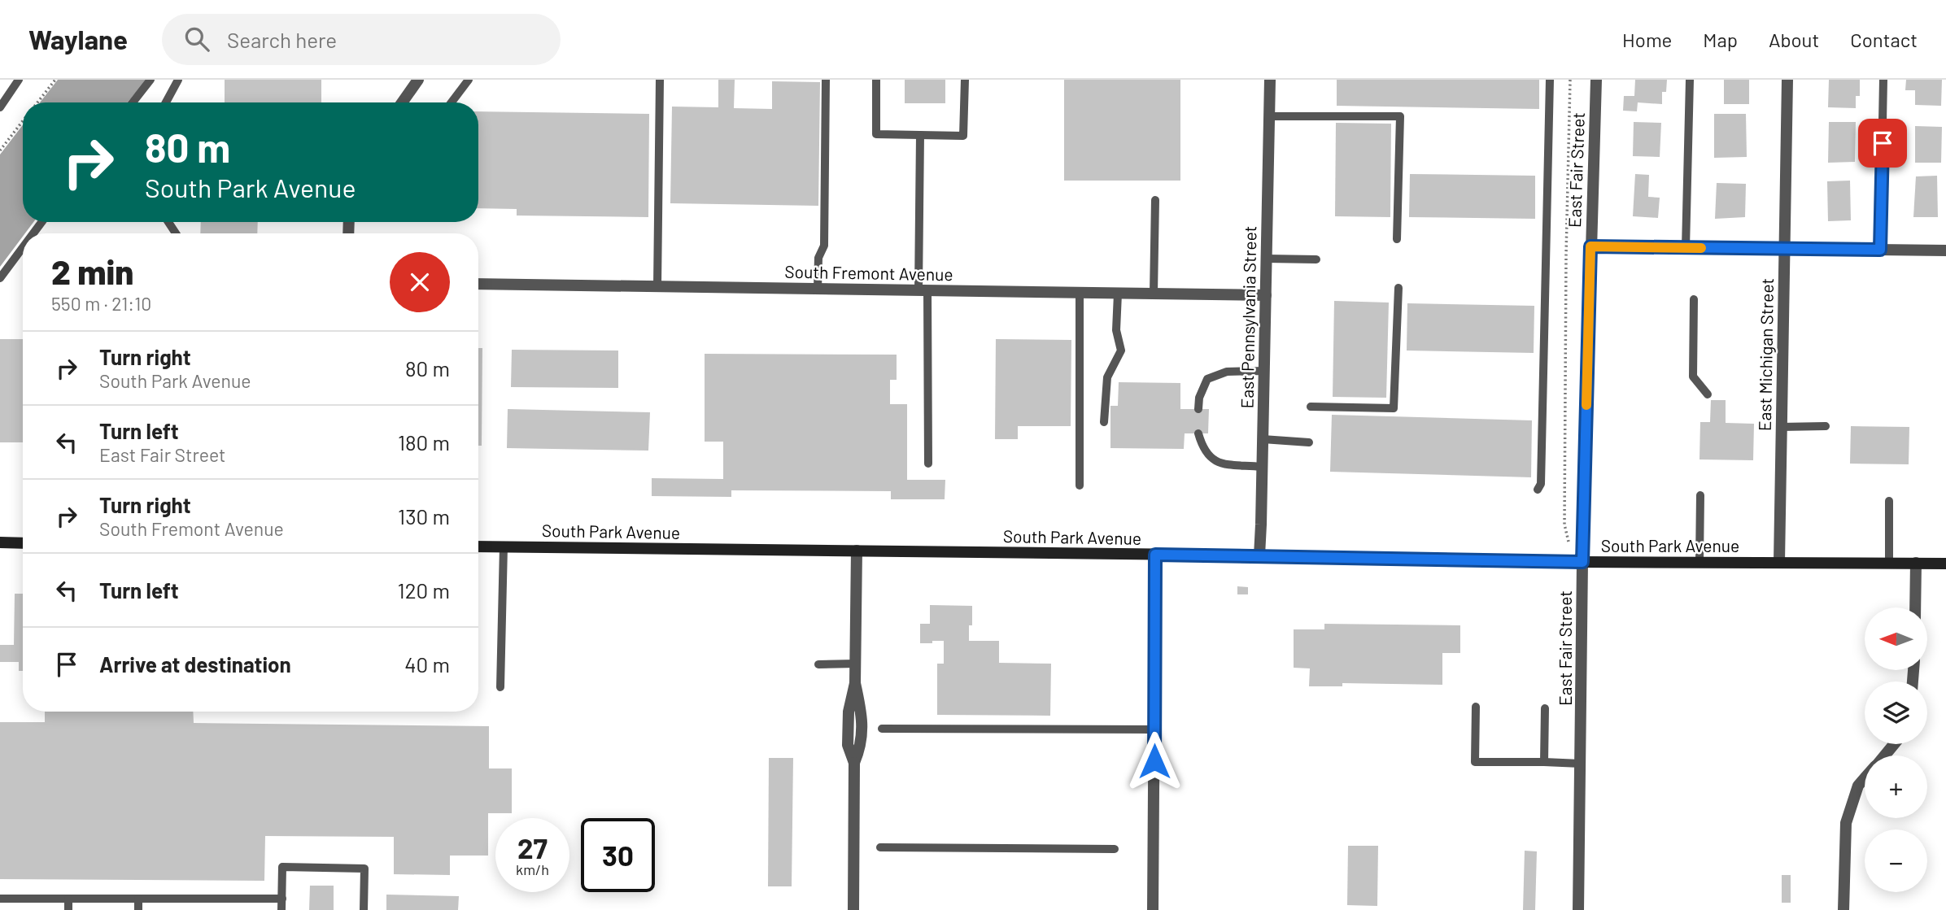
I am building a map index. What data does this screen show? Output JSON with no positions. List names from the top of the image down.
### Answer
{
  "streets": {
    "main road": ["South Park Avenue"],
    "street": [
      "East Fair Street",
      "South Fremont Avenue",
      "East Pennsylvania Street",
      "East Michigan Street"
    ]
  },
  "crossings": [
    ["East Fair Street", "South Park Avenue"],
    ["South Fremont Avenue", "East Pennsylvania Street"],
    ["East Pennsylvania Street", "South Park Avenue"],
    ["East Michigan Street", "South Park Avenue"]
  ],
  "north": "left",
  "page": {
    "header": "Waylane",
    "search": "Search here",
    "nav": [
      "Home",
      "Map",
      "About",
      "Contact"
    ],
    "turn": ["80 m", "South Park Avenue"],
    "heading": ["2 min", "550 m · 21:10"],
    "list": [
      {
        "name": "Turn right",
        "note": "South Park Avenue",
        "value": "80 m"
      },
      {
        "name": "Turn left",
        "note": "East Fair Street",
        "value": "180 m"
      },
      {
        "name": "Turn right",
        "note": "South Fremont Avenue",
        "value": "130 m"
      },
      {
        "name": "Turn left",
        "value": "120 m"
      },
      {
        "name": "Arrive at destination",
        "value": "40 m"
      }
    ],
    "map_buttons": ["+", "−"],
    "speed": "27 km/h",
    "limit": "30"
  }
}
